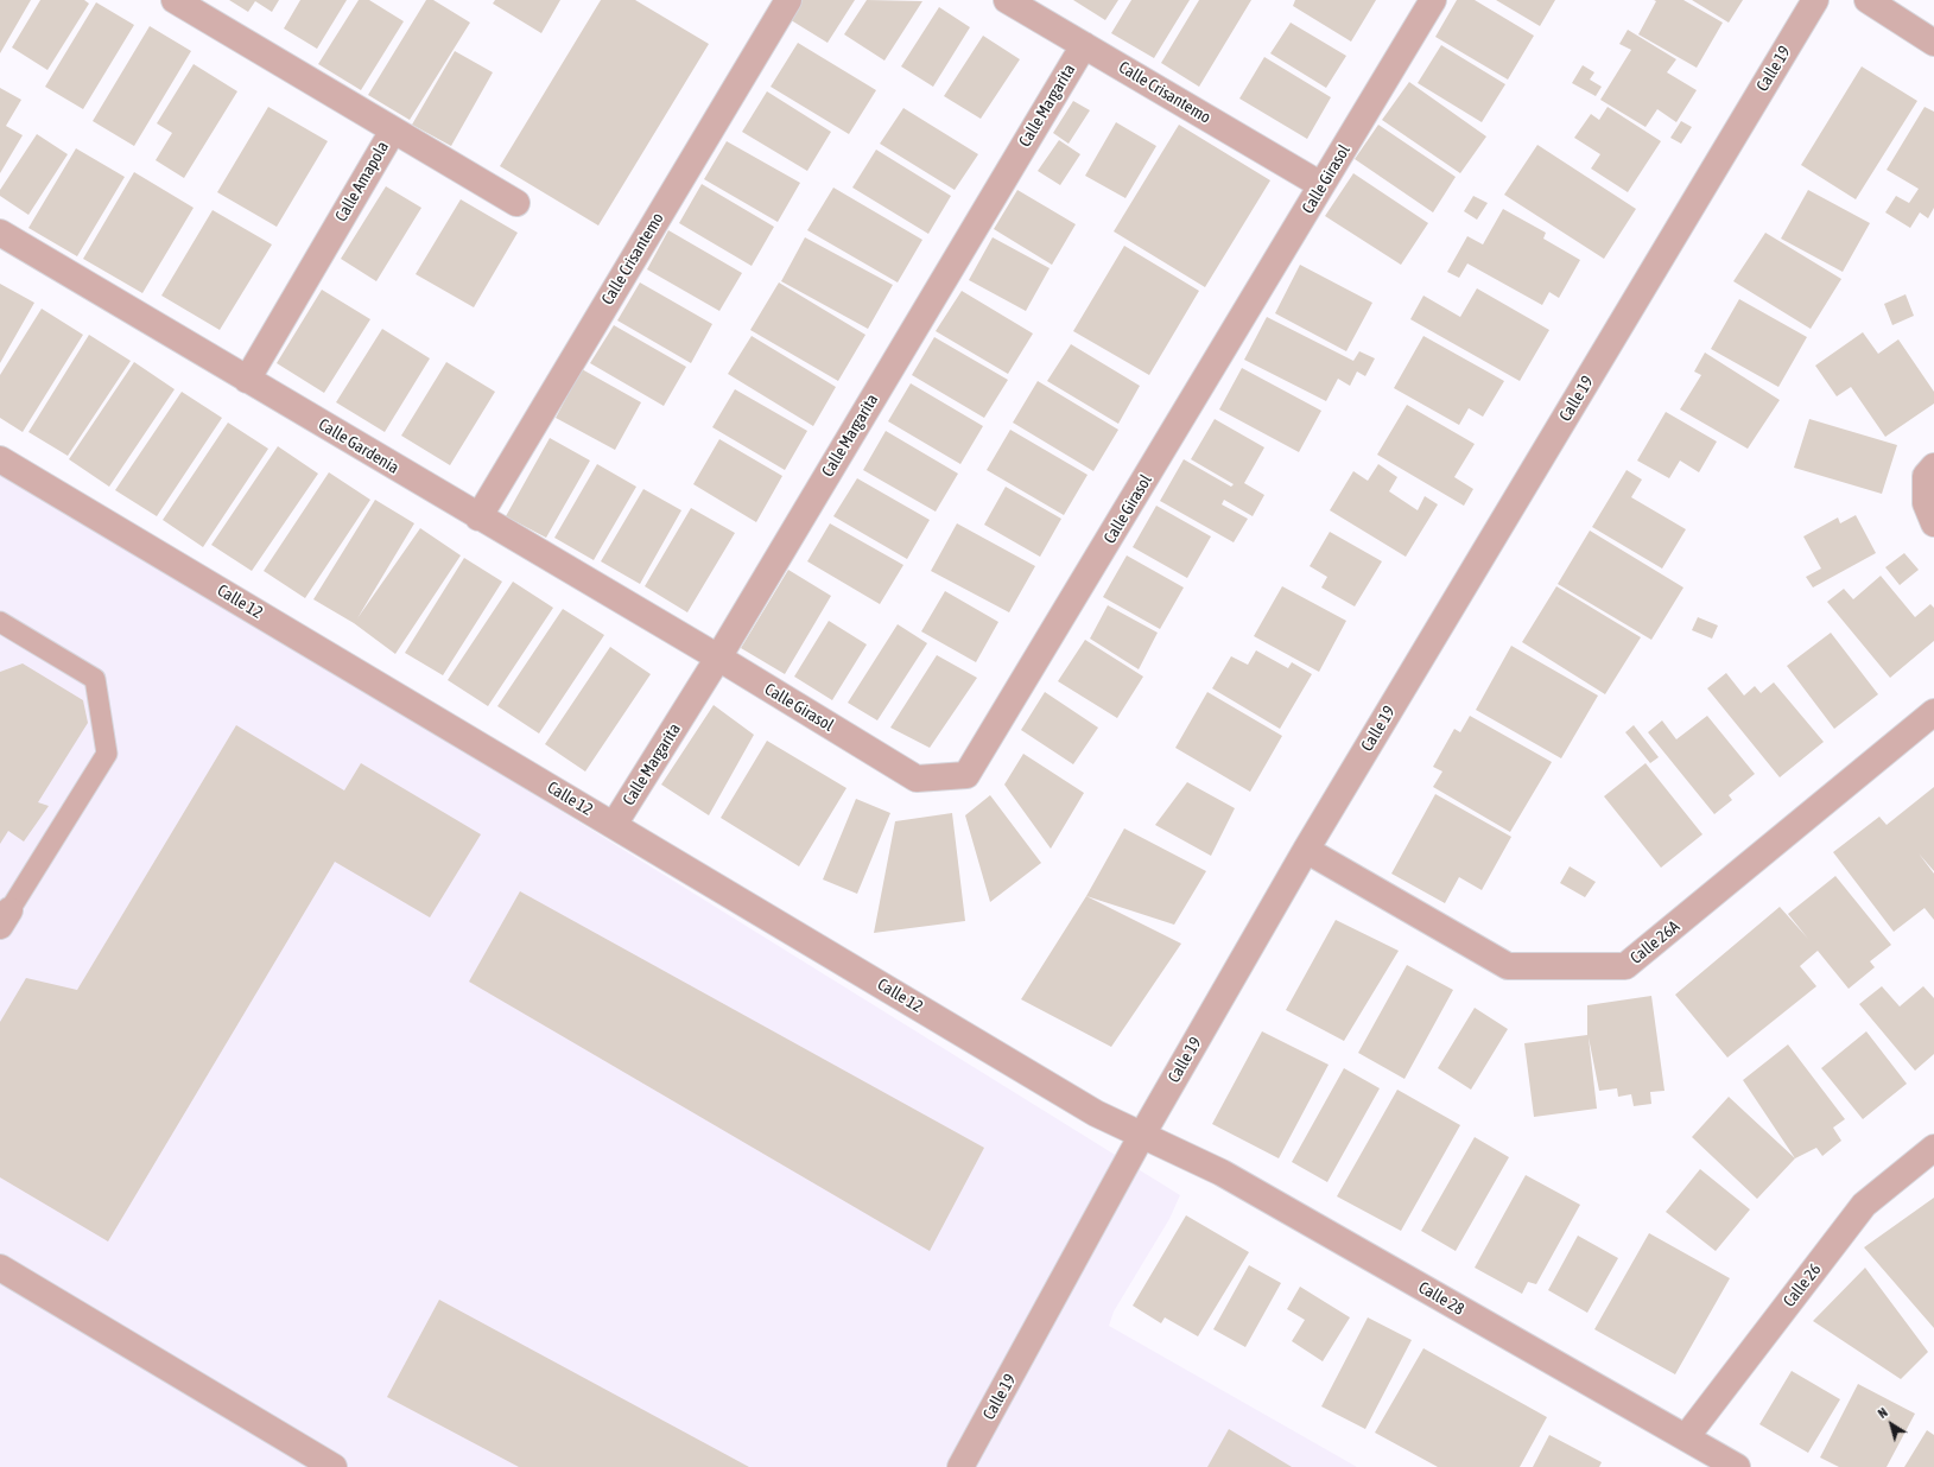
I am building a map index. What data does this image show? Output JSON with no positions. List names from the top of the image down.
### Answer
{
  "streets": {
    "street": [
      "Calle 19",
      "Calle Crisantemo",
      "Calle Margarita",
      "Calle Girasol",
      "Calle Amapola",
      "Calle Gardenia",
      "Calle 12",
      "Calle 26A",
      "Calle 26",
      "Calle 28"
    ]
  },
  "crossings": [
    ["Calle 19", "Calle 12"],
    ["Calle 19", "Calle 26A"],
    ["Calle 19", "Calle 28"],
    ["Calle Crisantemo", "Calle Margarita"],
    ["Calle Crisantemo", "Calle Girasol"],
    ["Calle Crisantemo", "Calle Gardenia"],
    ["Calle Margarita", "Calle Girasol"],
    ["Calle Margarita", "Calle Gardenia"],
    ["Calle Margarita", "Calle 12"],
    ["Calle Girasol", "Calle Gardenia"],
    ["Calle Amapola", "Calle Gardenia"],
    ["Calle 12", "Calle 28"],
    ["Calle 26", "Calle 28"]
  ],
  "north": "top left"
}
